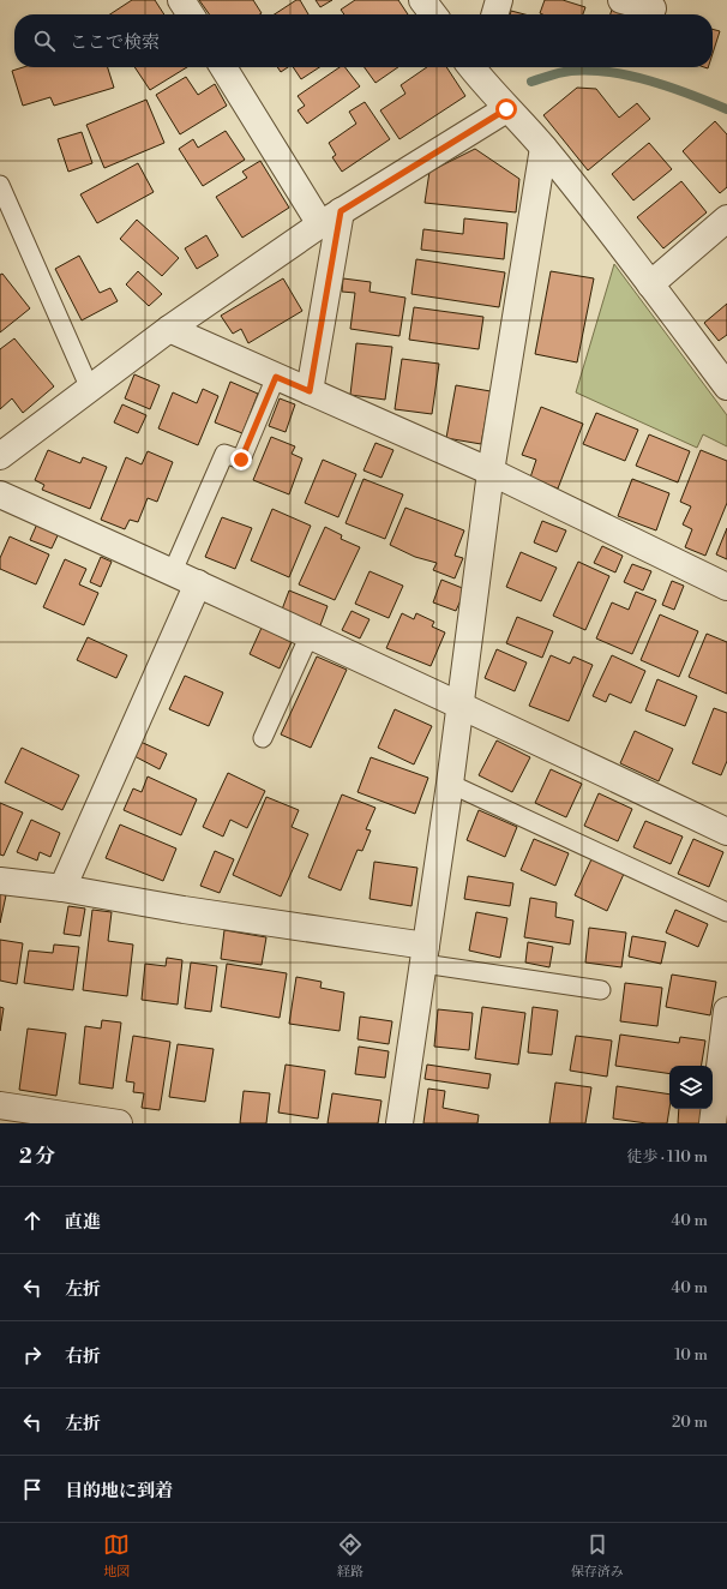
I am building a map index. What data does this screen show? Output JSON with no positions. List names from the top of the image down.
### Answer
{
  "page": {
    "search": "ここで検索",
    "heading": ["2 分", "徒歩 · 110 m"],
    "list": [
      ["直進", "40 m"],
      ["左折", "40 m"],
      ["右折", "10 m"],
      ["左折", "20 m"],
      "目的地に到着"
    ],
    "nav": ["地図", "経路", "保存済み"]
  }
}
